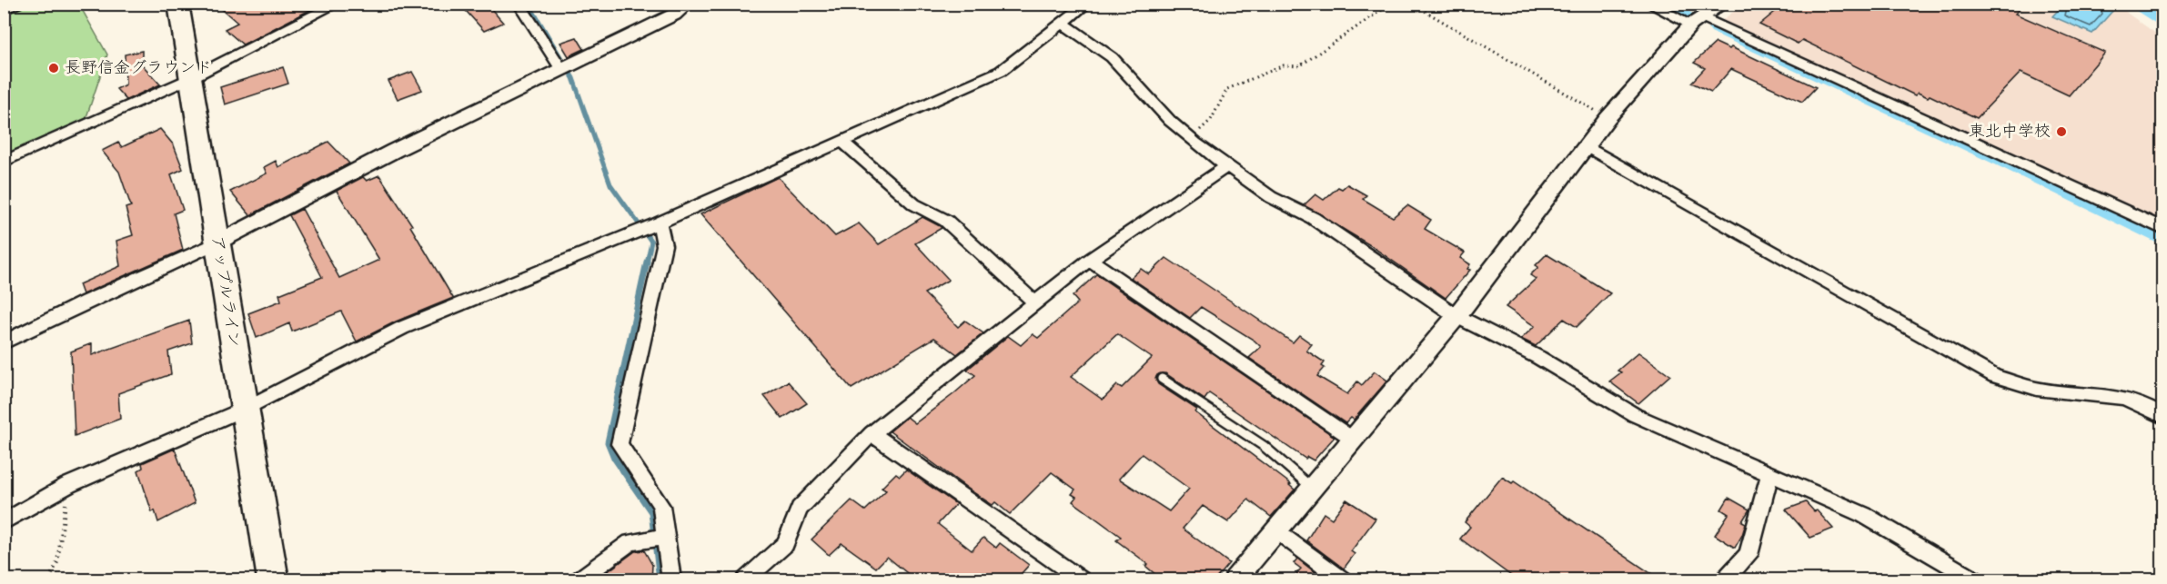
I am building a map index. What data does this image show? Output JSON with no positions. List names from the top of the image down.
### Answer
{
  "streets": {
    "highway": ["アップルライン"]
  },
  "places": ["長野信金グラウンド", "東北中学校"]
}
